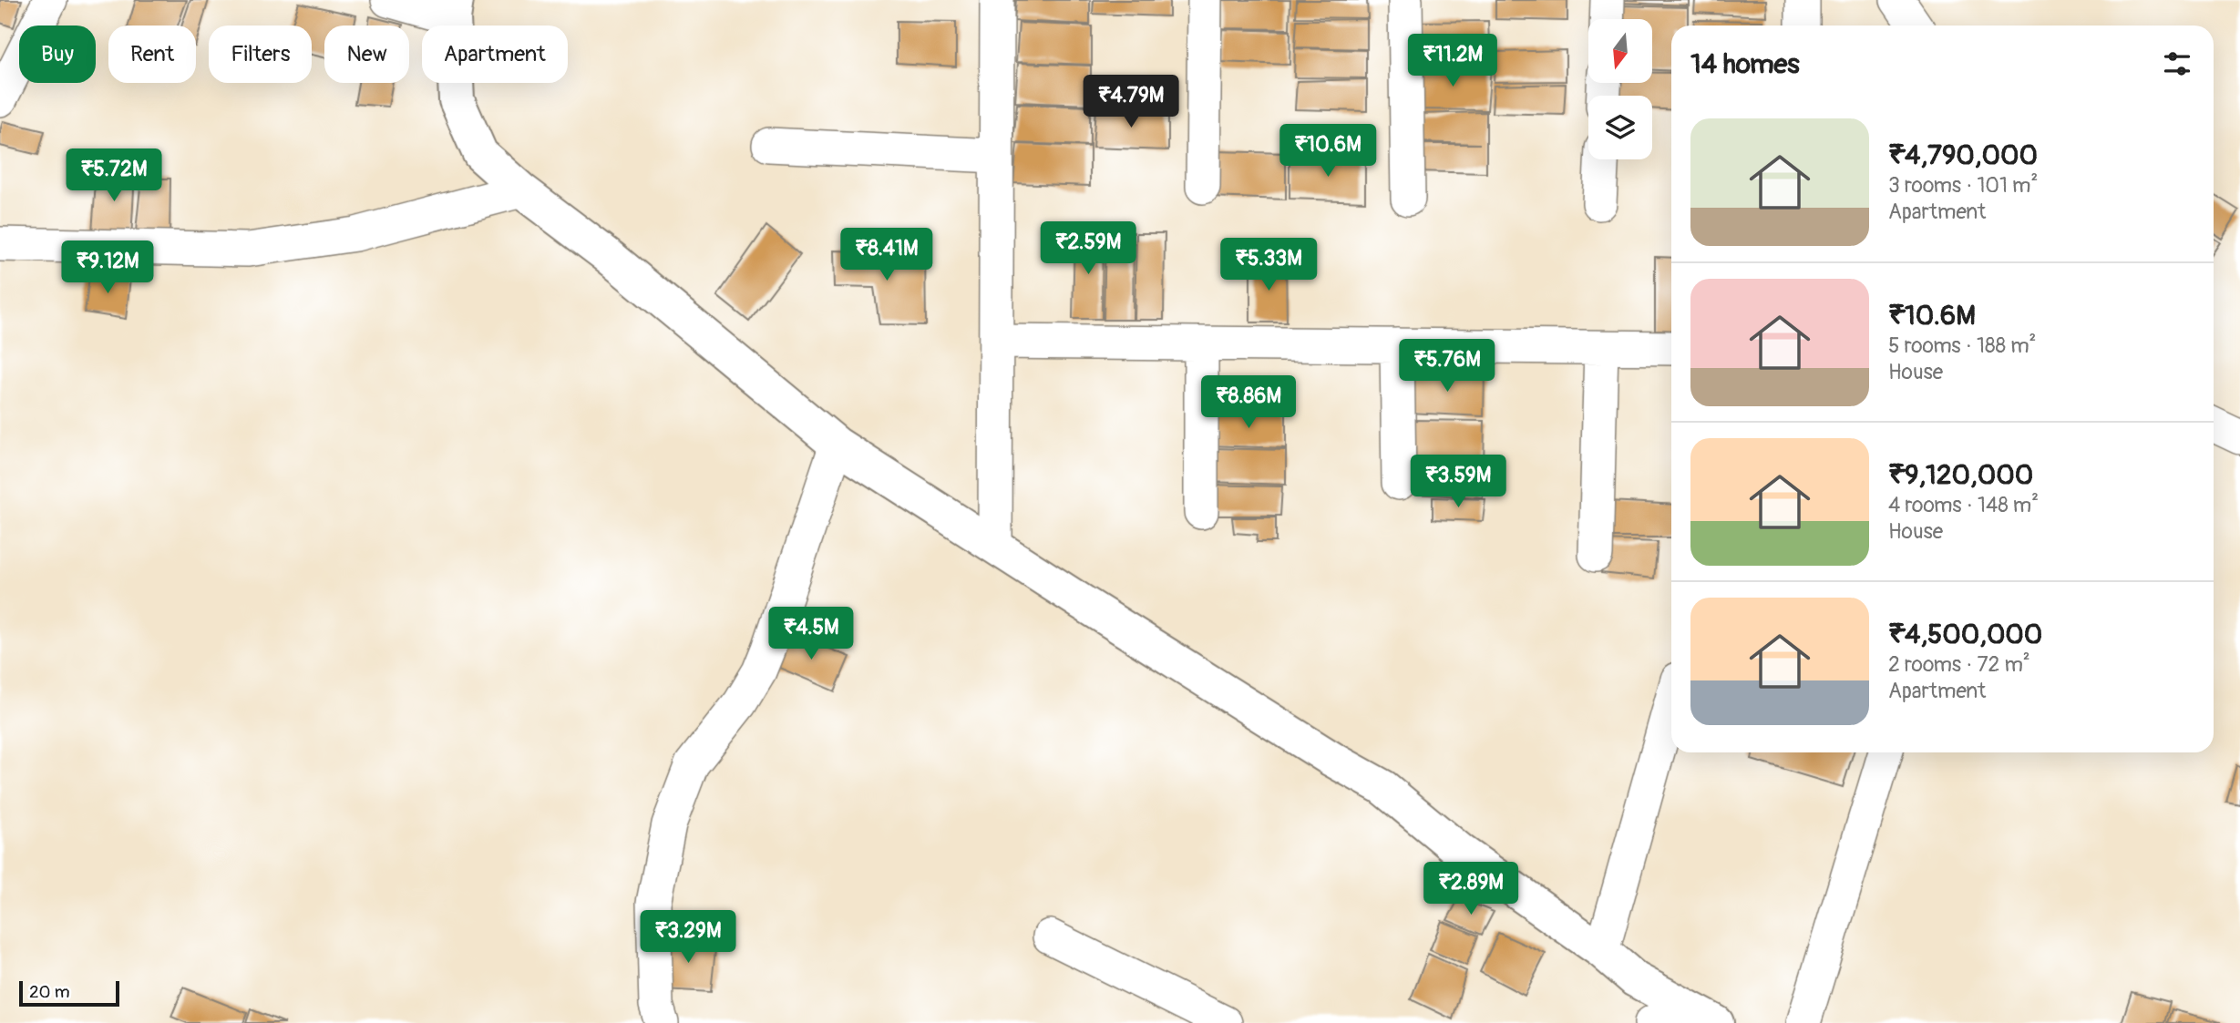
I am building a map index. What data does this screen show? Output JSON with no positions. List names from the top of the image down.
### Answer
{
  "scale_bar": "20 m",
  "north": "bottom",
  "page": {
    "chip": [
      "Buy",
      "Rent",
      "Filters",
      "New",
      "Apartment"
    ],
    "heading": "14 homes",
    "price": [
      "₹11.2M",
      "₹4.79M",
      "₹10.6M",
      "₹5.72M",
      "₹2.59M",
      "₹8.41M",
      "₹5.33M",
      "₹9.12M",
      "₹5.76M",
      "₹8.86M",
      "₹3.59M",
      "₹4.5M",
      "₹2.89M",
      "₹3.29M"
    ],
    "list": [
      {
        "name": "₹4,790,000",
        "note": "3 rooms · 101 m² · Apartment"
      },
      {
        "name": "₹10.6M",
        "note": "5 rooms · 188 m² · House"
      },
      {
        "name": "₹9,120,000",
        "note": "4 rooms · 148 m² · House"
      },
      {
        "name": "₹4,500,000",
        "note": "2 rooms · 72 m² · Apartment"
      }
    ],
    "scale": "20 m"
  }
}
